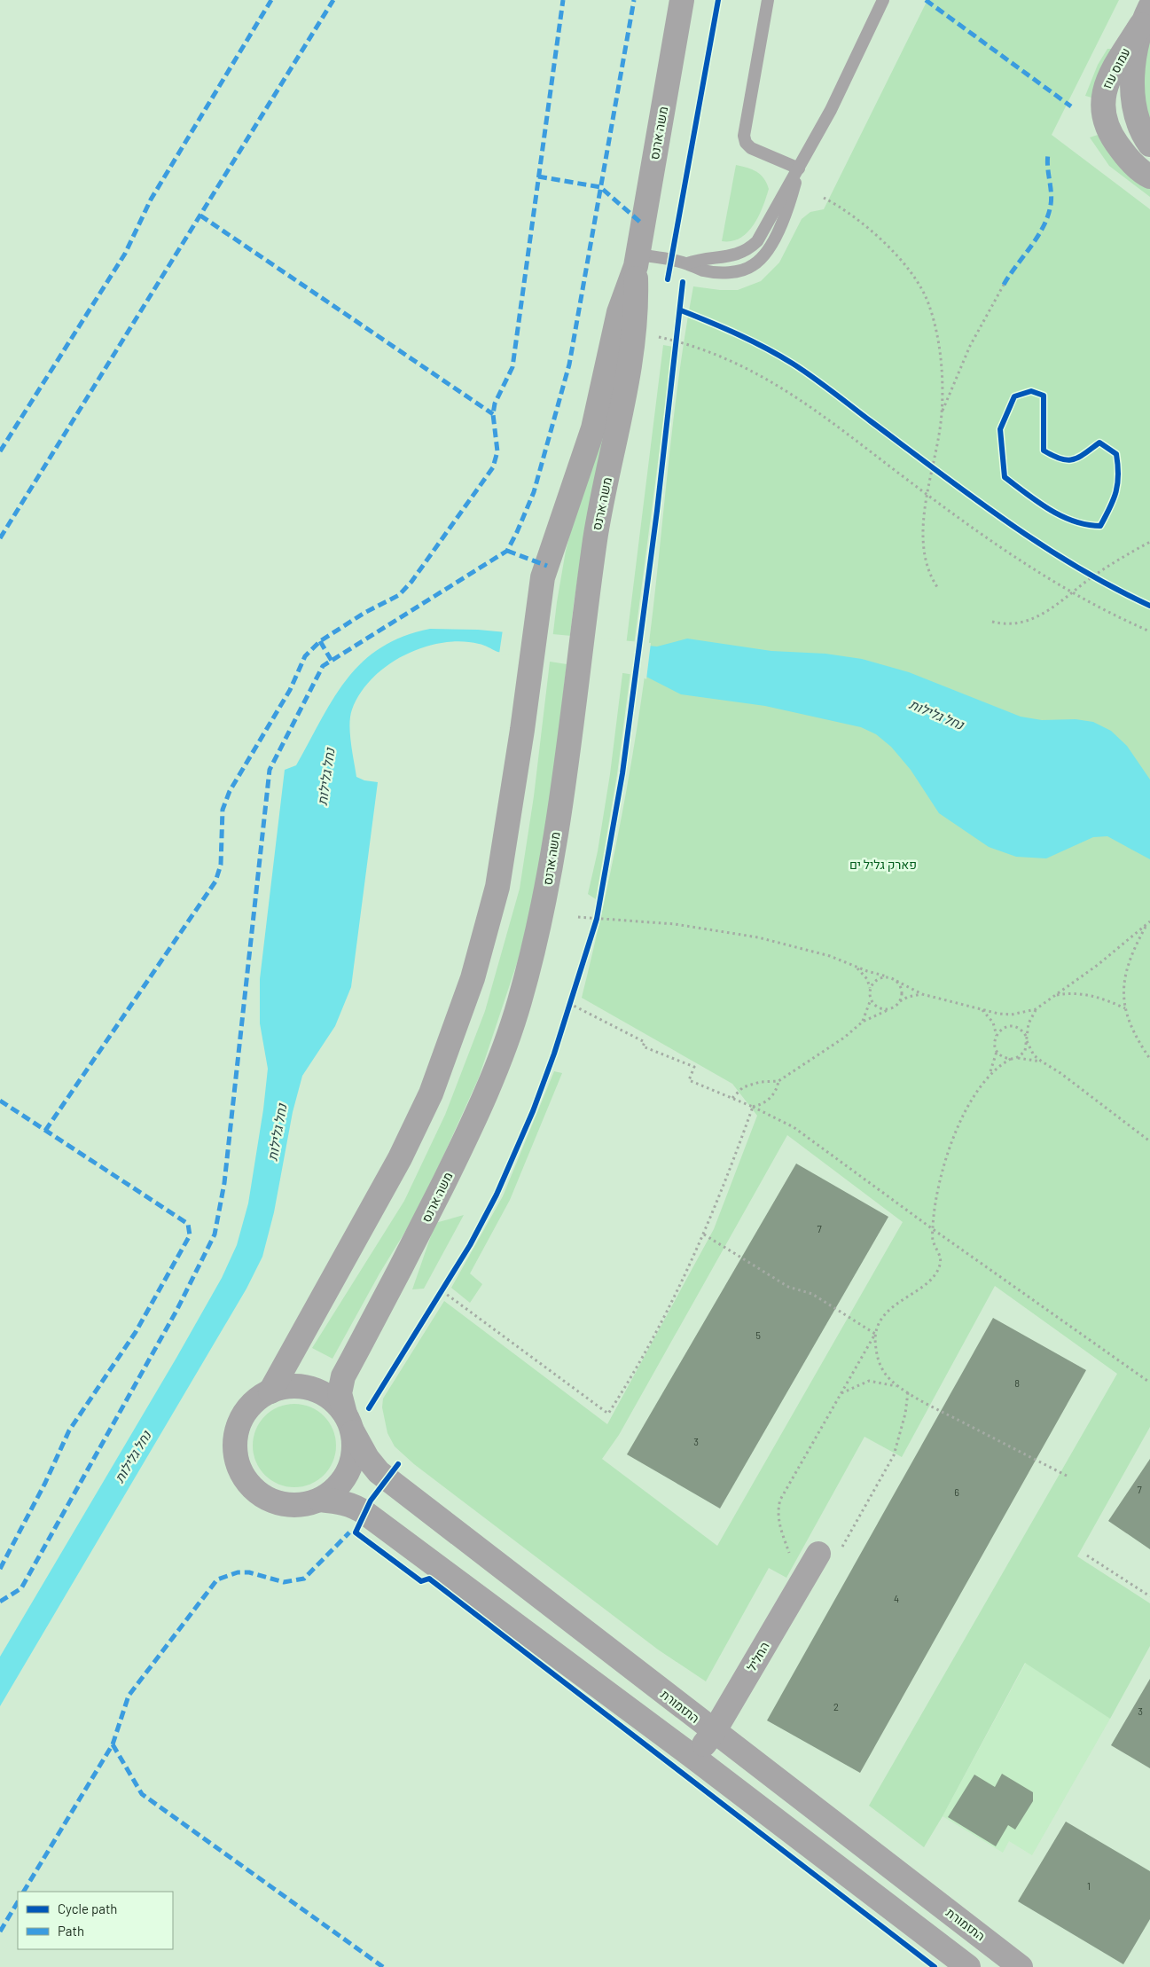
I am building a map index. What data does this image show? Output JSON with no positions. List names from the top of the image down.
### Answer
{
  "streets": {
    "street": [
      "עמוס עוז",
      "משה ארנס",
      "החליל",
      "התזמורת"
    ]
  },
  "crossings": [
    ["משה ארנס", "התזמורת"],
    ["החליל", "התזמורת"]
  ],
  "water": ["נחל גלילות"],
  "parks": ["פארק גליל ים"],
  "house_numbers": [
    "7",
    "5",
    "8",
    "3",
    "7",
    "6",
    "4",
    "2",
    "3",
    "1"
  ],
  "legend": ["Cycle path", "Path"]
}
